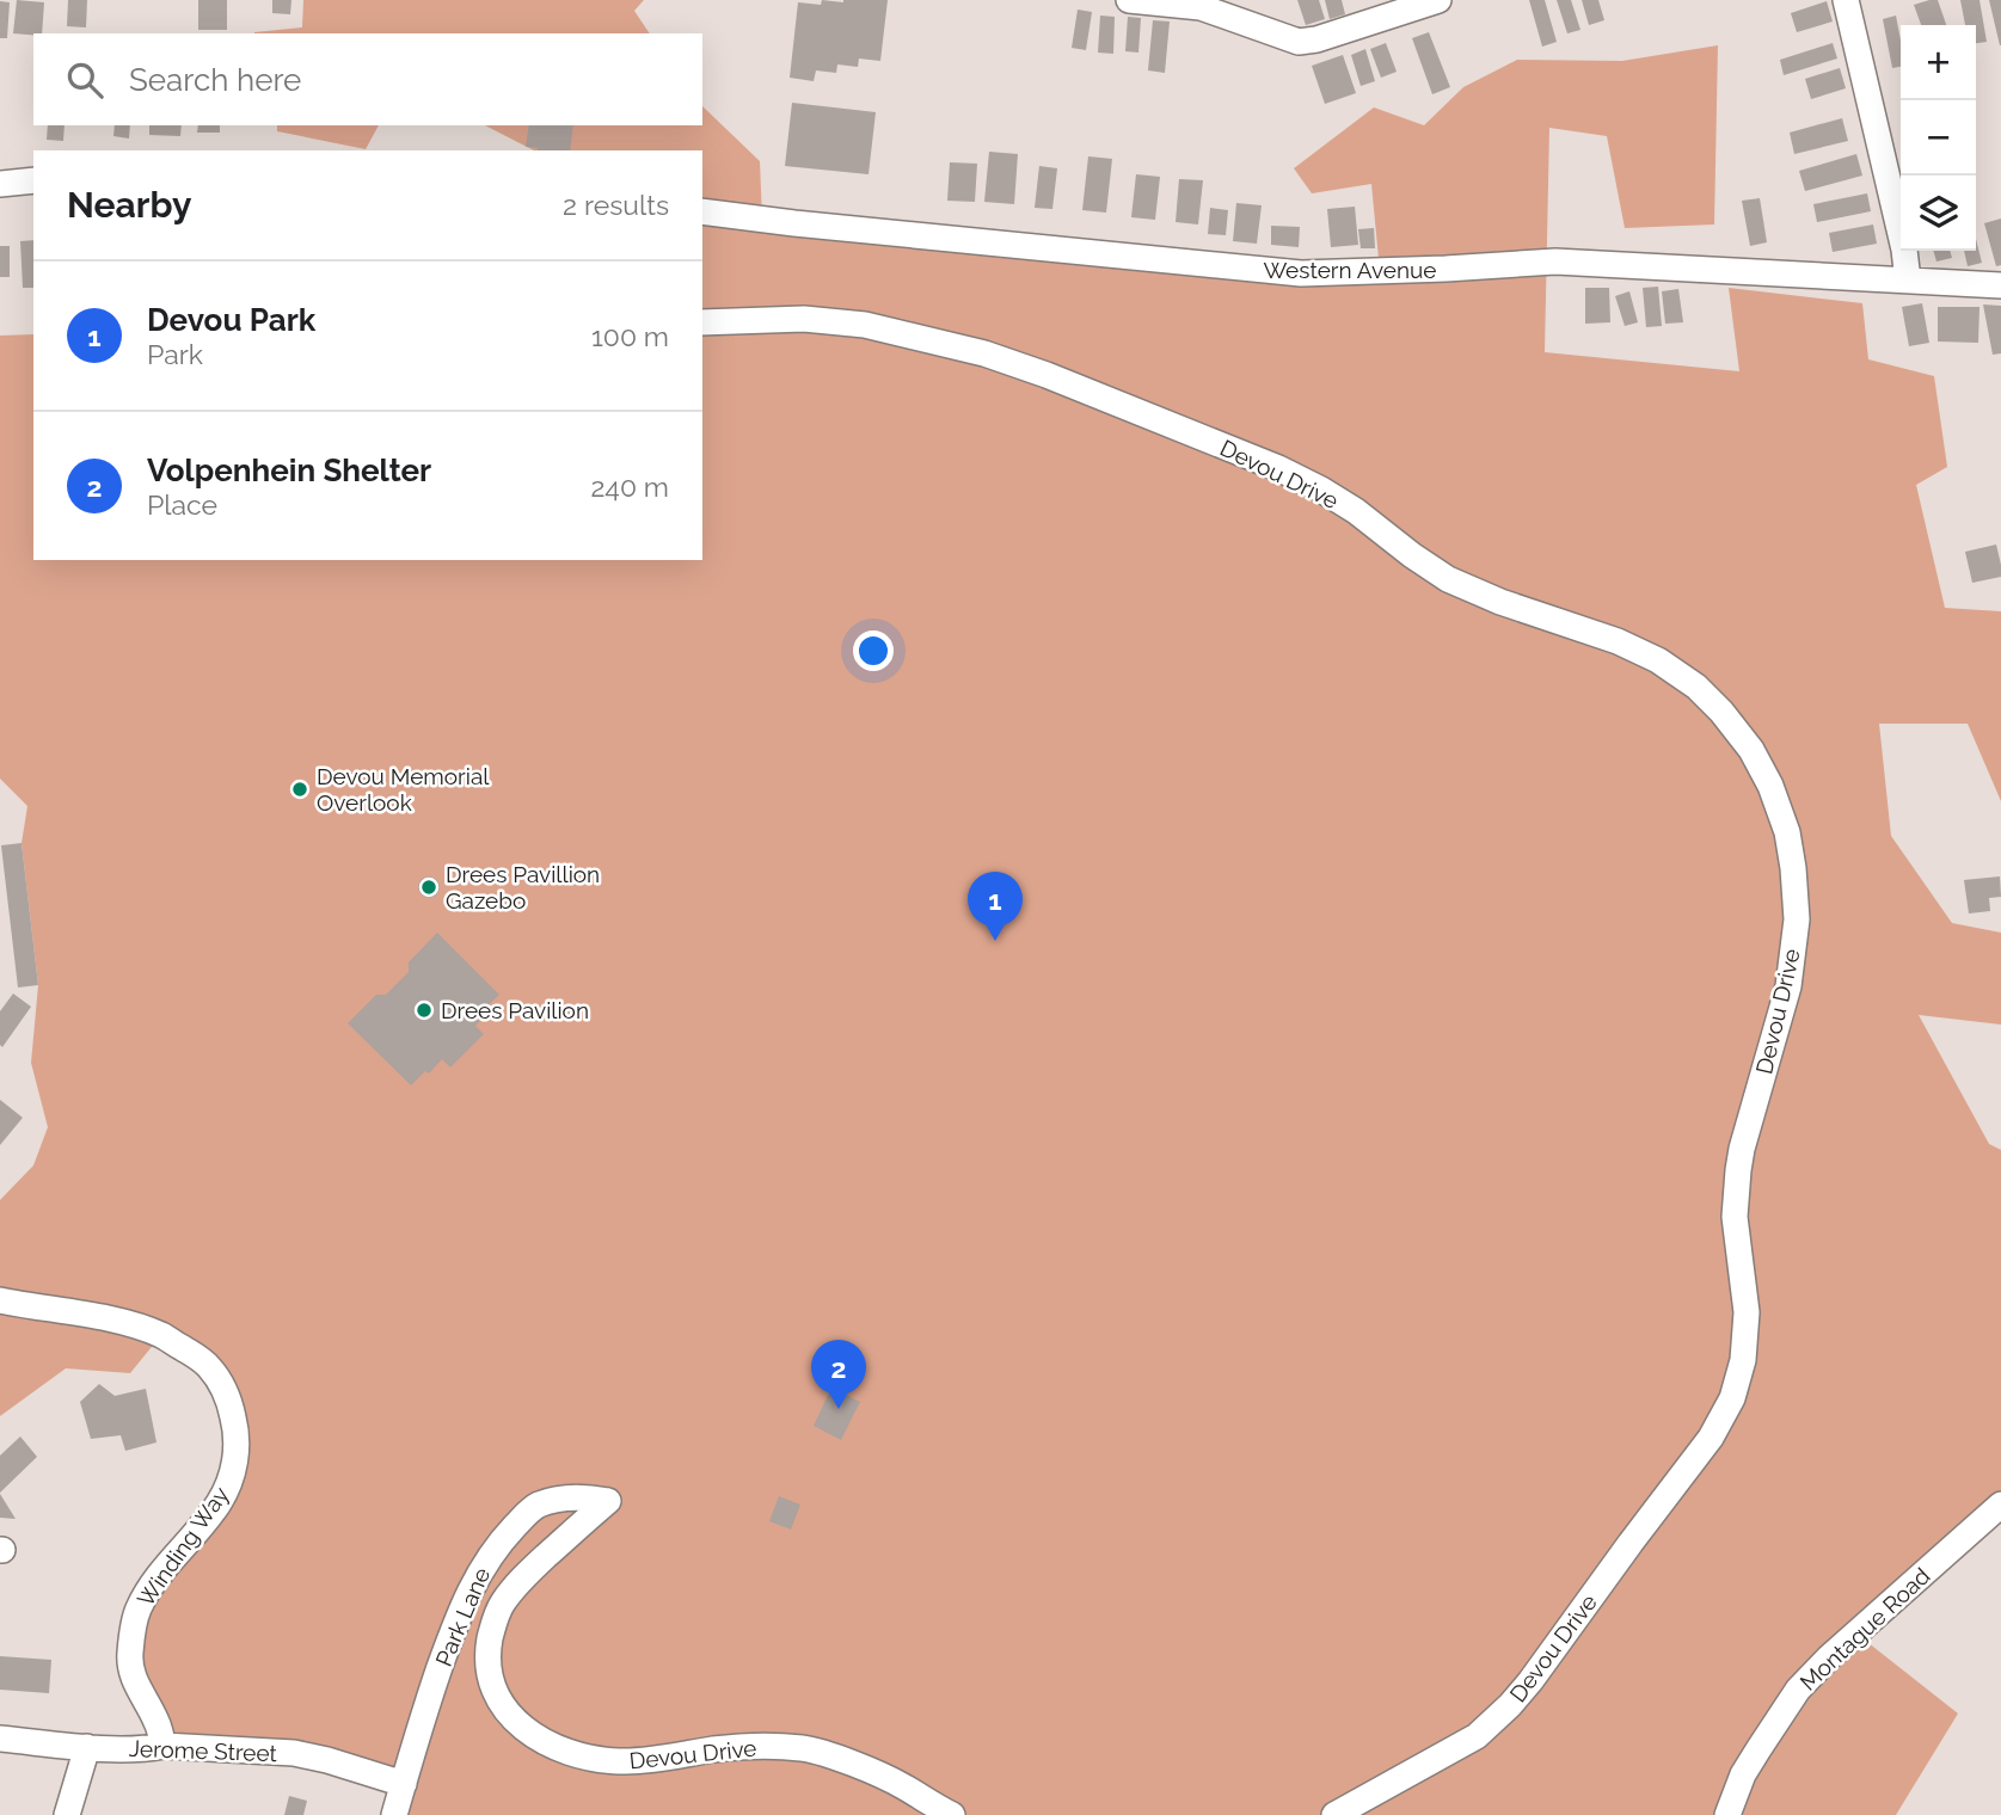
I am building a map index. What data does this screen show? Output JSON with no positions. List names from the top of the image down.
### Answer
{
  "streets": {
    "street": [
      "Western Avenue",
      "Devou Drive",
      "Winding Way",
      "Park Lane",
      "Montague Road",
      "Jerome Street"
    ]
  },
  "crossings": [
    ["Devou Drive", "Park Lane"],
    ["Winding Way", "Jerome Street"],
    ["Park Lane", "Jerome Street"]
  ],
  "places": ["Devou Memorial Overlook", "Drees Pavillion Gazebo", "Drees Pavilion"],
  "page": {
    "map_buttons": ["+", "−"],
    "search": "Search here",
    "heading": ["Nearby", "2 results"],
    "list": [
      {
        "mark": "1",
        "name": "Devou Park",
        "note": "Park",
        "value": "100 m"
      },
      {
        "mark": "2",
        "name": "Volpenhein Shelter",
        "note": "Place",
        "value": "240 m"
      }
    ],
    "pins": ["1", "2"]
  }
}
